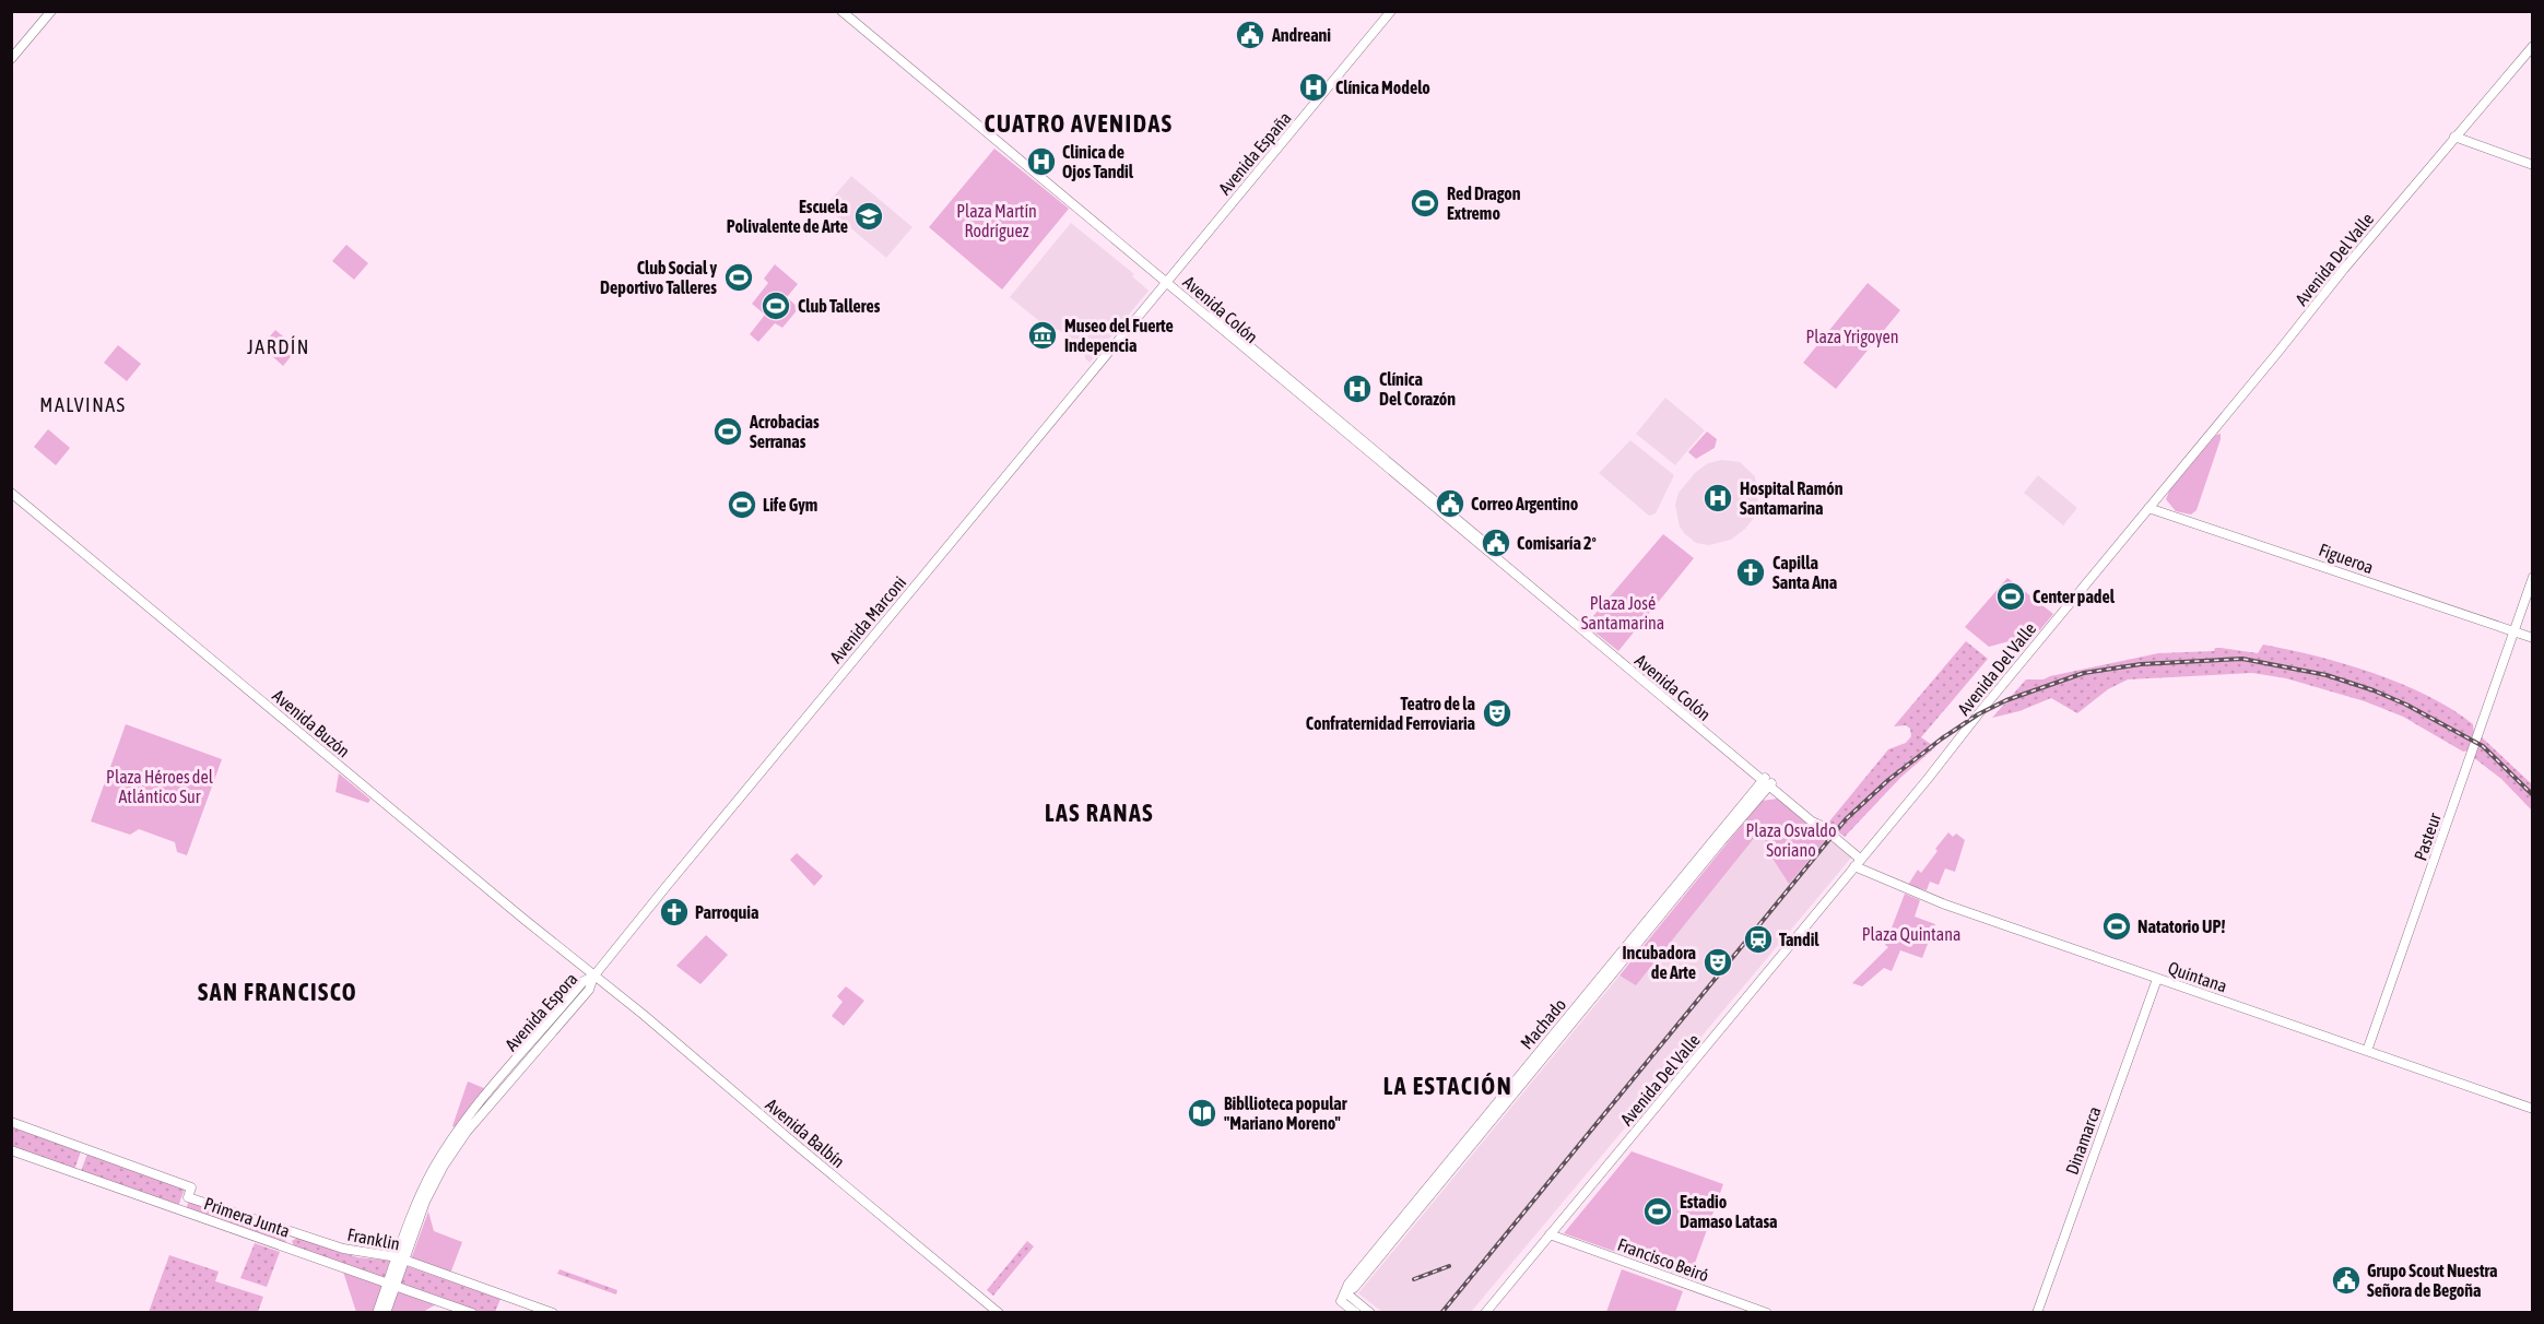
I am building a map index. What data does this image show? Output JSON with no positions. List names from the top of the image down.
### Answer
{
  "streets": {
    "main road": [
      "Avenida España",
      "Avenida Del Valle",
      "Avenida Colón",
      "Figueroa",
      "Avenida Marconi",
      "Avenida Buzón",
      "Pasteur",
      "Quintana",
      "Avenida Espora",
      "Machado",
      "Avenida Balbín",
      "Dinamarca",
      "Primera Junta",
      "Franklin",
      "Francisco Beiró"
    ]
  },
  "crossings": [
    ["Avenida España", "Avenida Colón"],
    ["Avenida España", "Avenida Marconi"],
    ["Avenida Del Valle", "Avenida Colón"],
    ["Avenida Del Valle", "Figueroa"],
    ["Avenida Del Valle", "Quintana"],
    ["Avenida Del Valle", "Francisco Beiró"],
    ["Avenida Colón", "Avenida Marconi"],
    ["Avenida Colón", "Quintana"],
    ["Avenida Colón", "Machado"],
    ["Figueroa", "Pasteur"],
    ["Avenida Marconi", "Avenida Buzón"],
    ["Avenida Marconi", "Avenida Espora"],
    ["Avenida Marconi", "Avenida Balbín"],
    ["Avenida Buzón", "Avenida Espora"],
    ["Avenida Buzón", "Avenida Balbín"],
    ["Pasteur", "Quintana"],
    ["Quintana", "Dinamarca"],
    ["Avenida Espora", "Avenida Balbín"],
    ["Avenida Espora", "Primera Junta"],
    ["Avenida Espora", "Franklin"]
  ],
  "districts": [
    "CUATRO AVENIDAS",
    "JARDÍN",
    "MALVINAS",
    "LAS RANAS",
    "SAN FRANCISCO",
    "LA ESTACIÓN"
  ],
  "parks": [
    "Plaza Martín Rodríguez",
    "Plaza Yrigoyen",
    "Plaza José Santamarina",
    "Plaza Héroes del Atlántico Sur",
    "Plaza Osvaldo Soriano",
    "Plaza Quintana"
  ],
  "places": {
    "public building": [
      "Andreani",
      "Correo Argentino",
      "Comisaría 2º",
      "Grupo Scout Nuestra Señora de Begoña"
    ],
    "hospital": [
      "Clínica Modelo",
      "Clinica de Ojos Tandil",
      "Clínica Del Corazón",
      "Hospital Ramón Santamarina"
    ],
    "sports": [
      "Red Dragon Extremo",
      "Club Social y Deportivo Talleres",
      "Club Talleres",
      "Acrobacias Serranas",
      "Life Gym",
      "Center padel",
      "Natatorio UP!",
      "Estadio Damaso Latasa"
    ],
    "school or university": ["Escuela Polivalente de Arte"],
    "museum": ["Museo del Fuerte Indepencia"],
    "church": ["Capilla Santa Ana", "Parroquia"],
    "theatre": ["Teatro de la Confraternidad Ferroviaria", "Incubadora de Arte"],
    "station": ["Tandil"],
    "library": ["Bibllioteca popular \"Mariano Moreno\""]
  }
}
